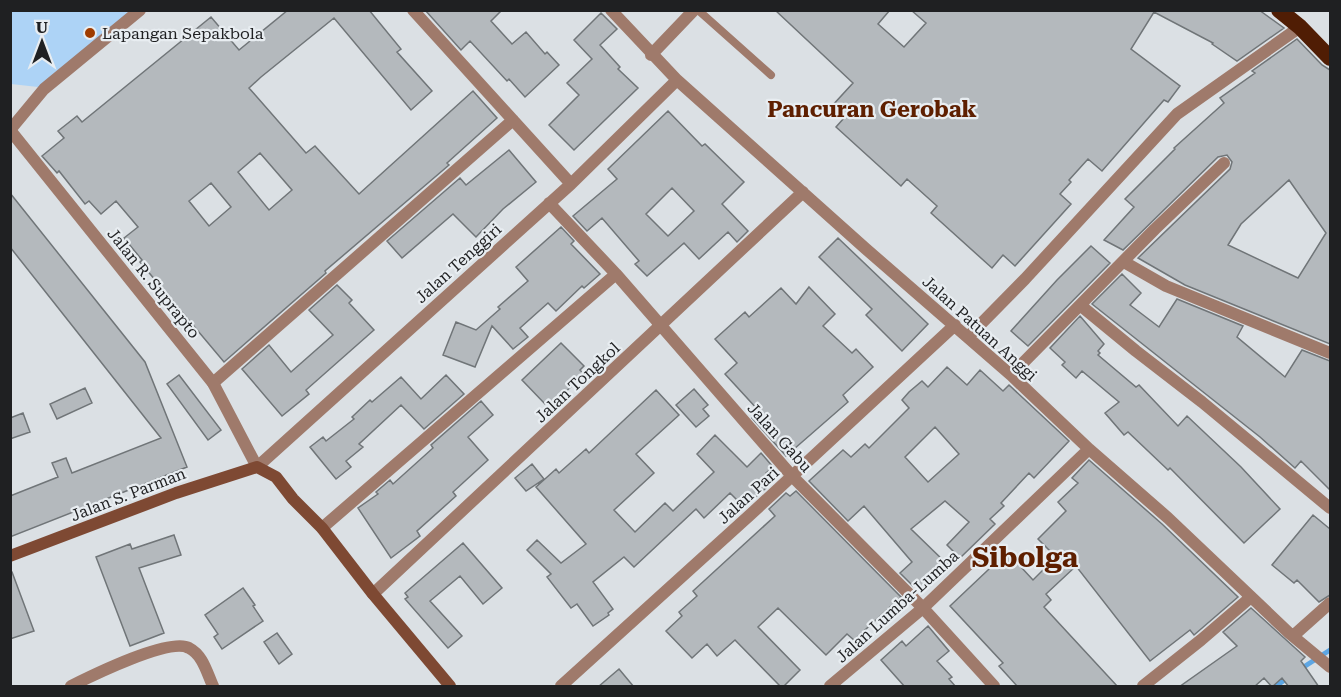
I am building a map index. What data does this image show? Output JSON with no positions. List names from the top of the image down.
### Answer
{
  "streets": {
    "main road": ["Jalan S. Parman"],
    "street": [
      "Jalan Tenggiri",
      "Jalan R. Suprapto",
      "Jalan Patuan Anggi",
      "Jalan Tongkol",
      "Jalan Gabu",
      "Jalan Pari",
      "Jalan Lumba-Lumba"
    ]
  },
  "crossings": [
    ["Jalan Tenggiri", "Jalan R. Suprapto"],
    ["Jalan Tenggiri", "Jalan Patuan Anggi"],
    ["Jalan Tenggiri", "Jalan Gabu"],
    ["Jalan Tenggiri", "Jalan S. Parman"],
    ["Jalan R. Suprapto", "Jalan S. Parman"],
    ["Jalan Patuan Anggi", "Jalan Tongkol"],
    ["Jalan Patuan Anggi", "Jalan Pari"],
    ["Jalan Patuan Anggi", "Jalan Lumba-Lumba"],
    ["Jalan Tongkol", "Jalan Gabu"],
    ["Jalan Gabu", "Jalan Pari"],
    ["Jalan Gabu", "Jalan Lumba-Lumba"]
  ],
  "districts": ["Pancuran Gerobak", "Sibolga"],
  "places": ["Lapangan Sepakbola"],
  "north": "top"
}
